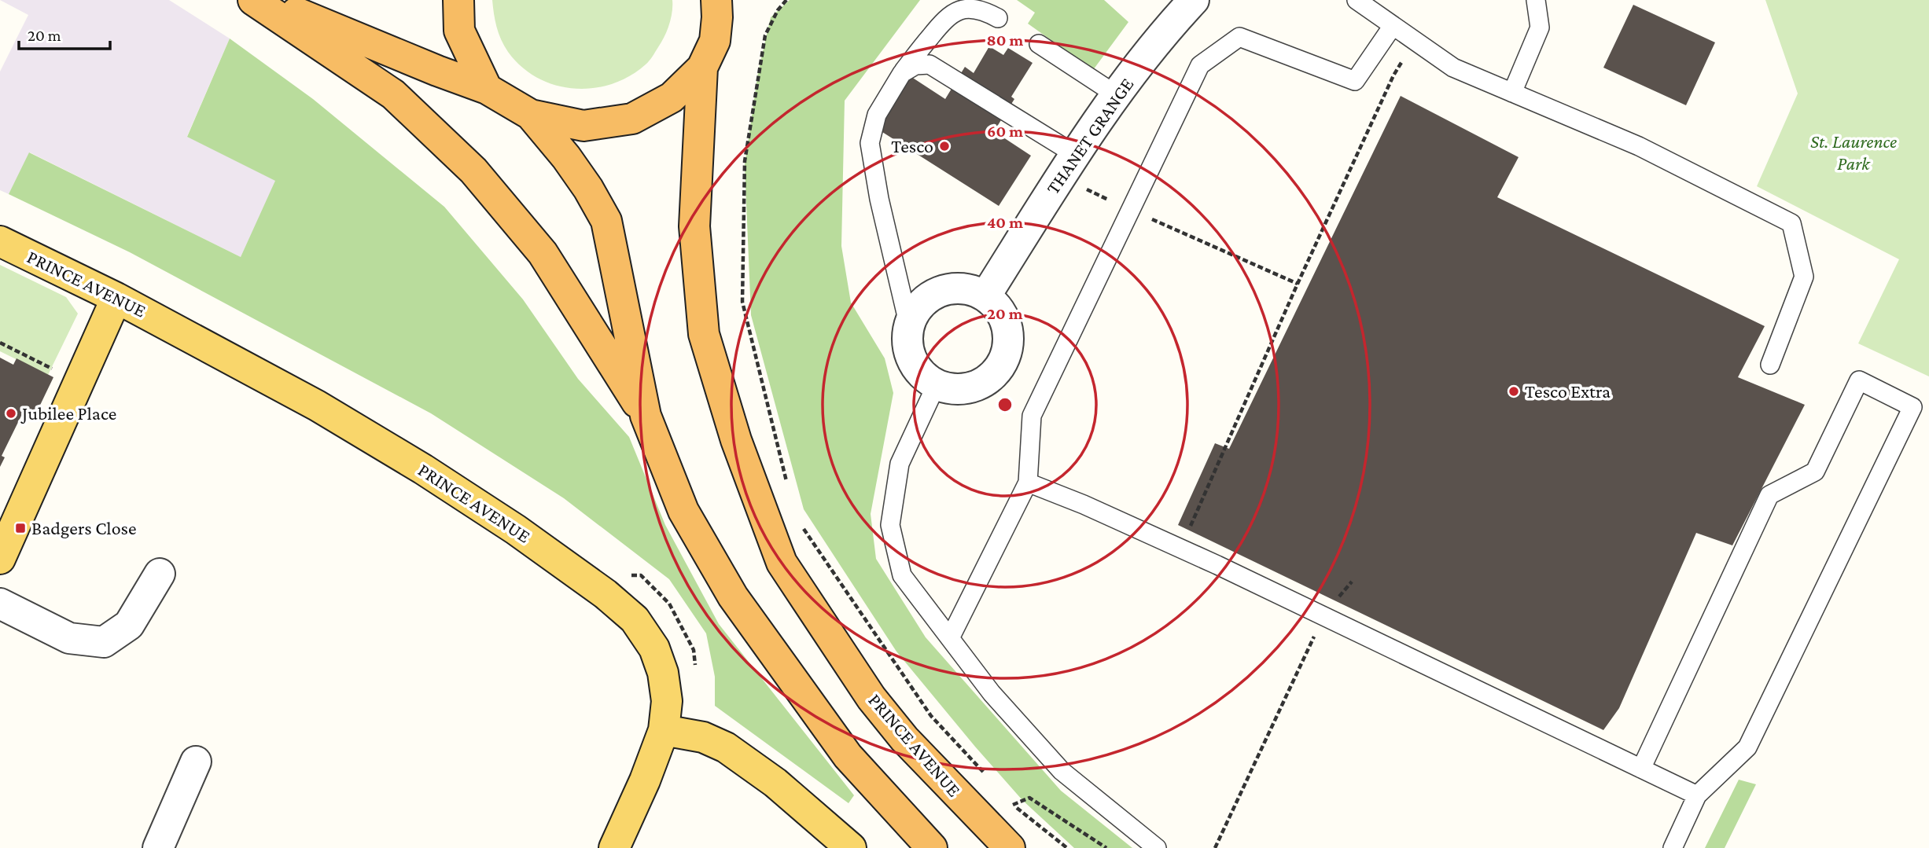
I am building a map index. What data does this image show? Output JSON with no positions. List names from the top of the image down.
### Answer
{
  "streets": {
    "highway": ["PRINCE AVENUE"],
    "street": ["THANET GRANGE"]
  },
  "parks": ["St. Laurence Park"],
  "places": {
    "other": ["Tesco", "Tesco Extra", "Jubilee Place"],
    "transit": ["Badgers Close"]
  },
  "scale_bar": "20 m",
  "rings": [
    "80 m",
    "60 m",
    "40 m",
    "20 m"
  ]
}
